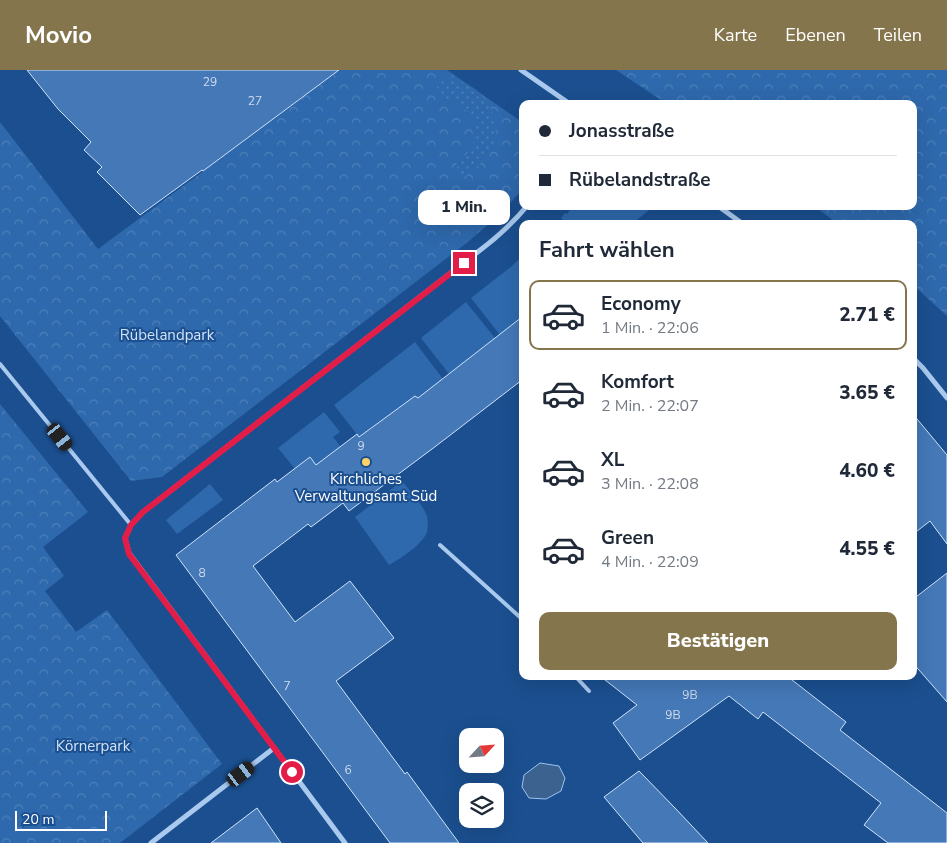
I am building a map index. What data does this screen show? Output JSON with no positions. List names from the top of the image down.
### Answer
{
  "parks": ["Rübelandpark", "Körnerpark"],
  "places": ["Kirchliches Verwaltungsamt Süd"],
  "house_numbers": [
    "29",
    "27",
    "9",
    "8",
    "7",
    "9B",
    "9B",
    "6"
  ],
  "scale_bar": "20 m",
  "north": "top right",
  "page": {
    "header": "Movio",
    "nav": ["Karte", "Ebenen", "Teilen"],
    "banner": ["Jonasstraße", "Rübelandstraße"],
    "bubble": "1 Min.",
    "heading": "Fahrt wählen",
    "list": [
      {
        "name": "Economy",
        "note": "1 Min. · 22:06",
        "value": "2.71 €"
      },
      {
        "name": "Komfort",
        "note": "2 Min. · 22:07",
        "value": "3.65 €"
      },
      {
        "name": "XL",
        "note": "3 Min. · 22:08",
        "value": "4.60 €"
      },
      {
        "name": "Green",
        "note": "4 Min. · 22:09",
        "value": "4.55 €"
      }
    ],
    "buttons": "Bestätigen",
    "scale": "20 m"
  }
}
